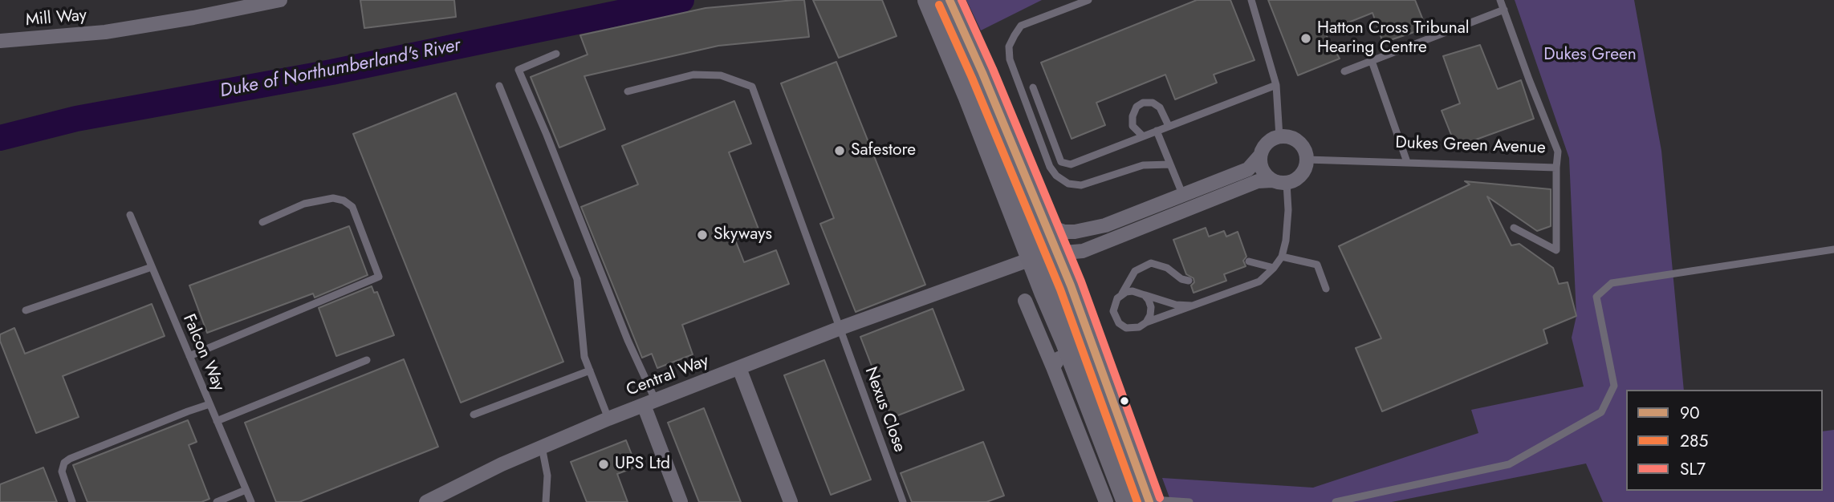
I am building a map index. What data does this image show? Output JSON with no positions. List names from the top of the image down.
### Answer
{
  "streets": {
    "street": ["Mill Way", "Central Way"],
    "lane": ["Dukes Green Avenue", "Falcon Way", "Nexus Close"]
  },
  "crossings": [
    ["Central Way", "Nexus Close"]
  ],
  "water": ["Duke of Northumberland's River"],
  "parks": ["Dukes Green"],
  "places": [
    "Hatton Cross Tribunal Hearing Centre",
    "Safestore",
    "Skyways",
    "UPS Ltd"
  ],
  "lines": ["transit line 90", "transit line SL7", "transit line 285"],
  "legend": ["90", "285", "SL7"]
}
